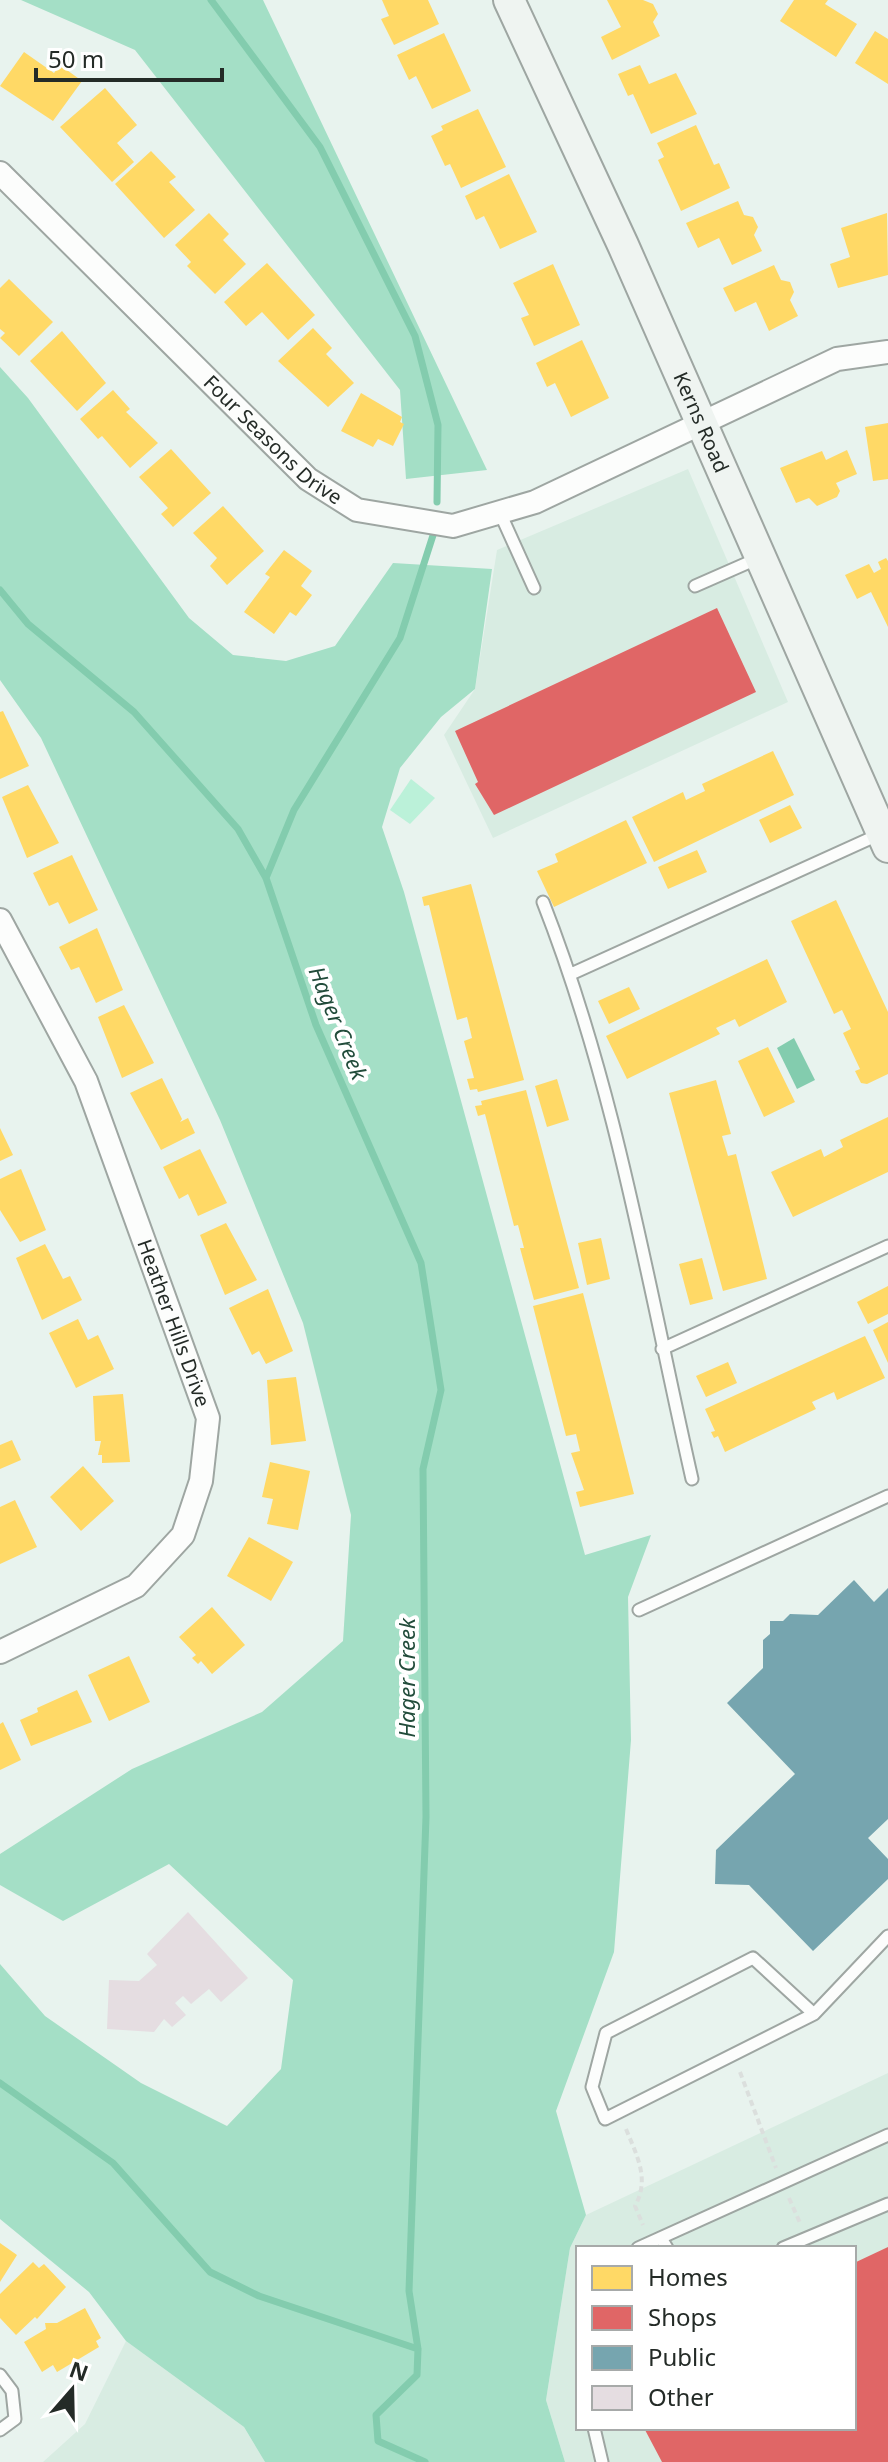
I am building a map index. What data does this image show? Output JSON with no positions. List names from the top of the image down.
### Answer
{
  "streets": {
    "street": ["Kerns Road", "Four Seasons Drive", "Heather Hills Drive"]
  },
  "crossings": [
    ["Kerns Road", "Four Seasons Drive"]
  ],
  "water": ["Hager Creek"],
  "legend": [
    "Homes",
    "Shops",
    "Public",
    "Other"
  ],
  "scale_bar": "50 m",
  "north": "top"
}
